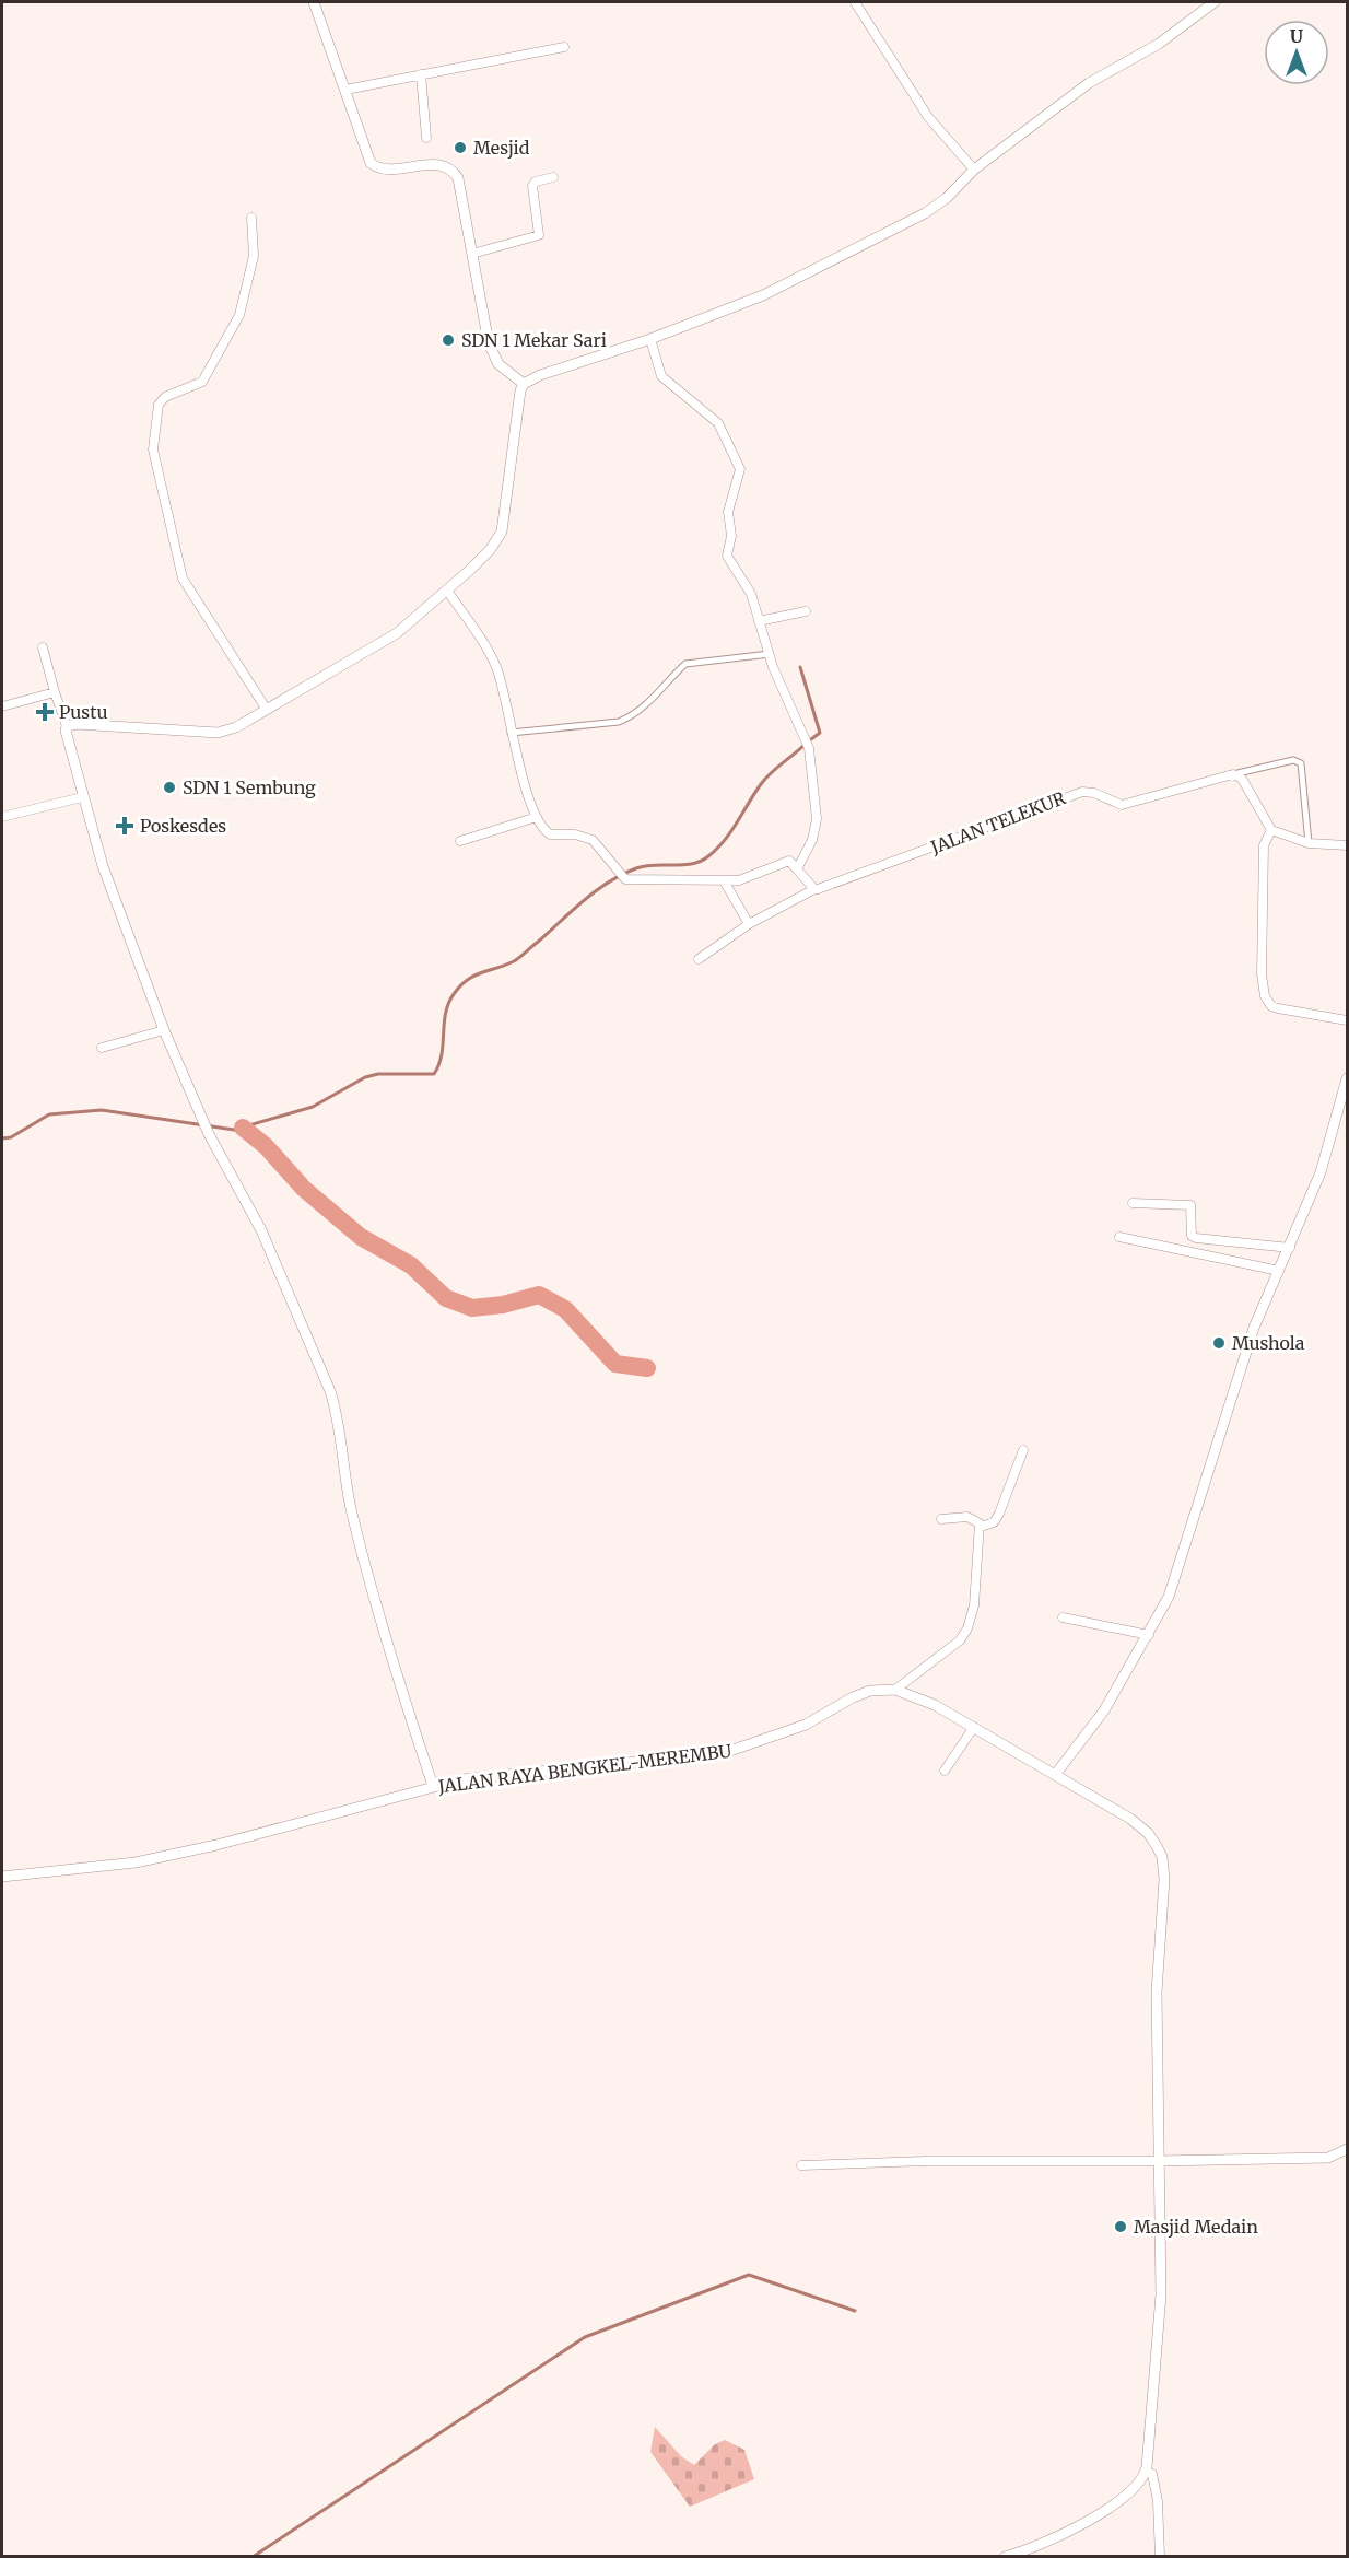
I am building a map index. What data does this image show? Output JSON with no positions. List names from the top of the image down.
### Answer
{
  "streets": {
    "street": ["JALAN TELEKUR", "JALAN RAYA BENGKEL-MEREMBU"]
  },
  "places": {
    "other": [
      "Mesjid",
      "SDN 1 Mekar Sari",
      "SDN 1 Sembung",
      "Mushola",
      "Masjid Medain"
    ],
    "health": ["Pustu", "Poskesdes"]
  },
  "north": "top"
}
